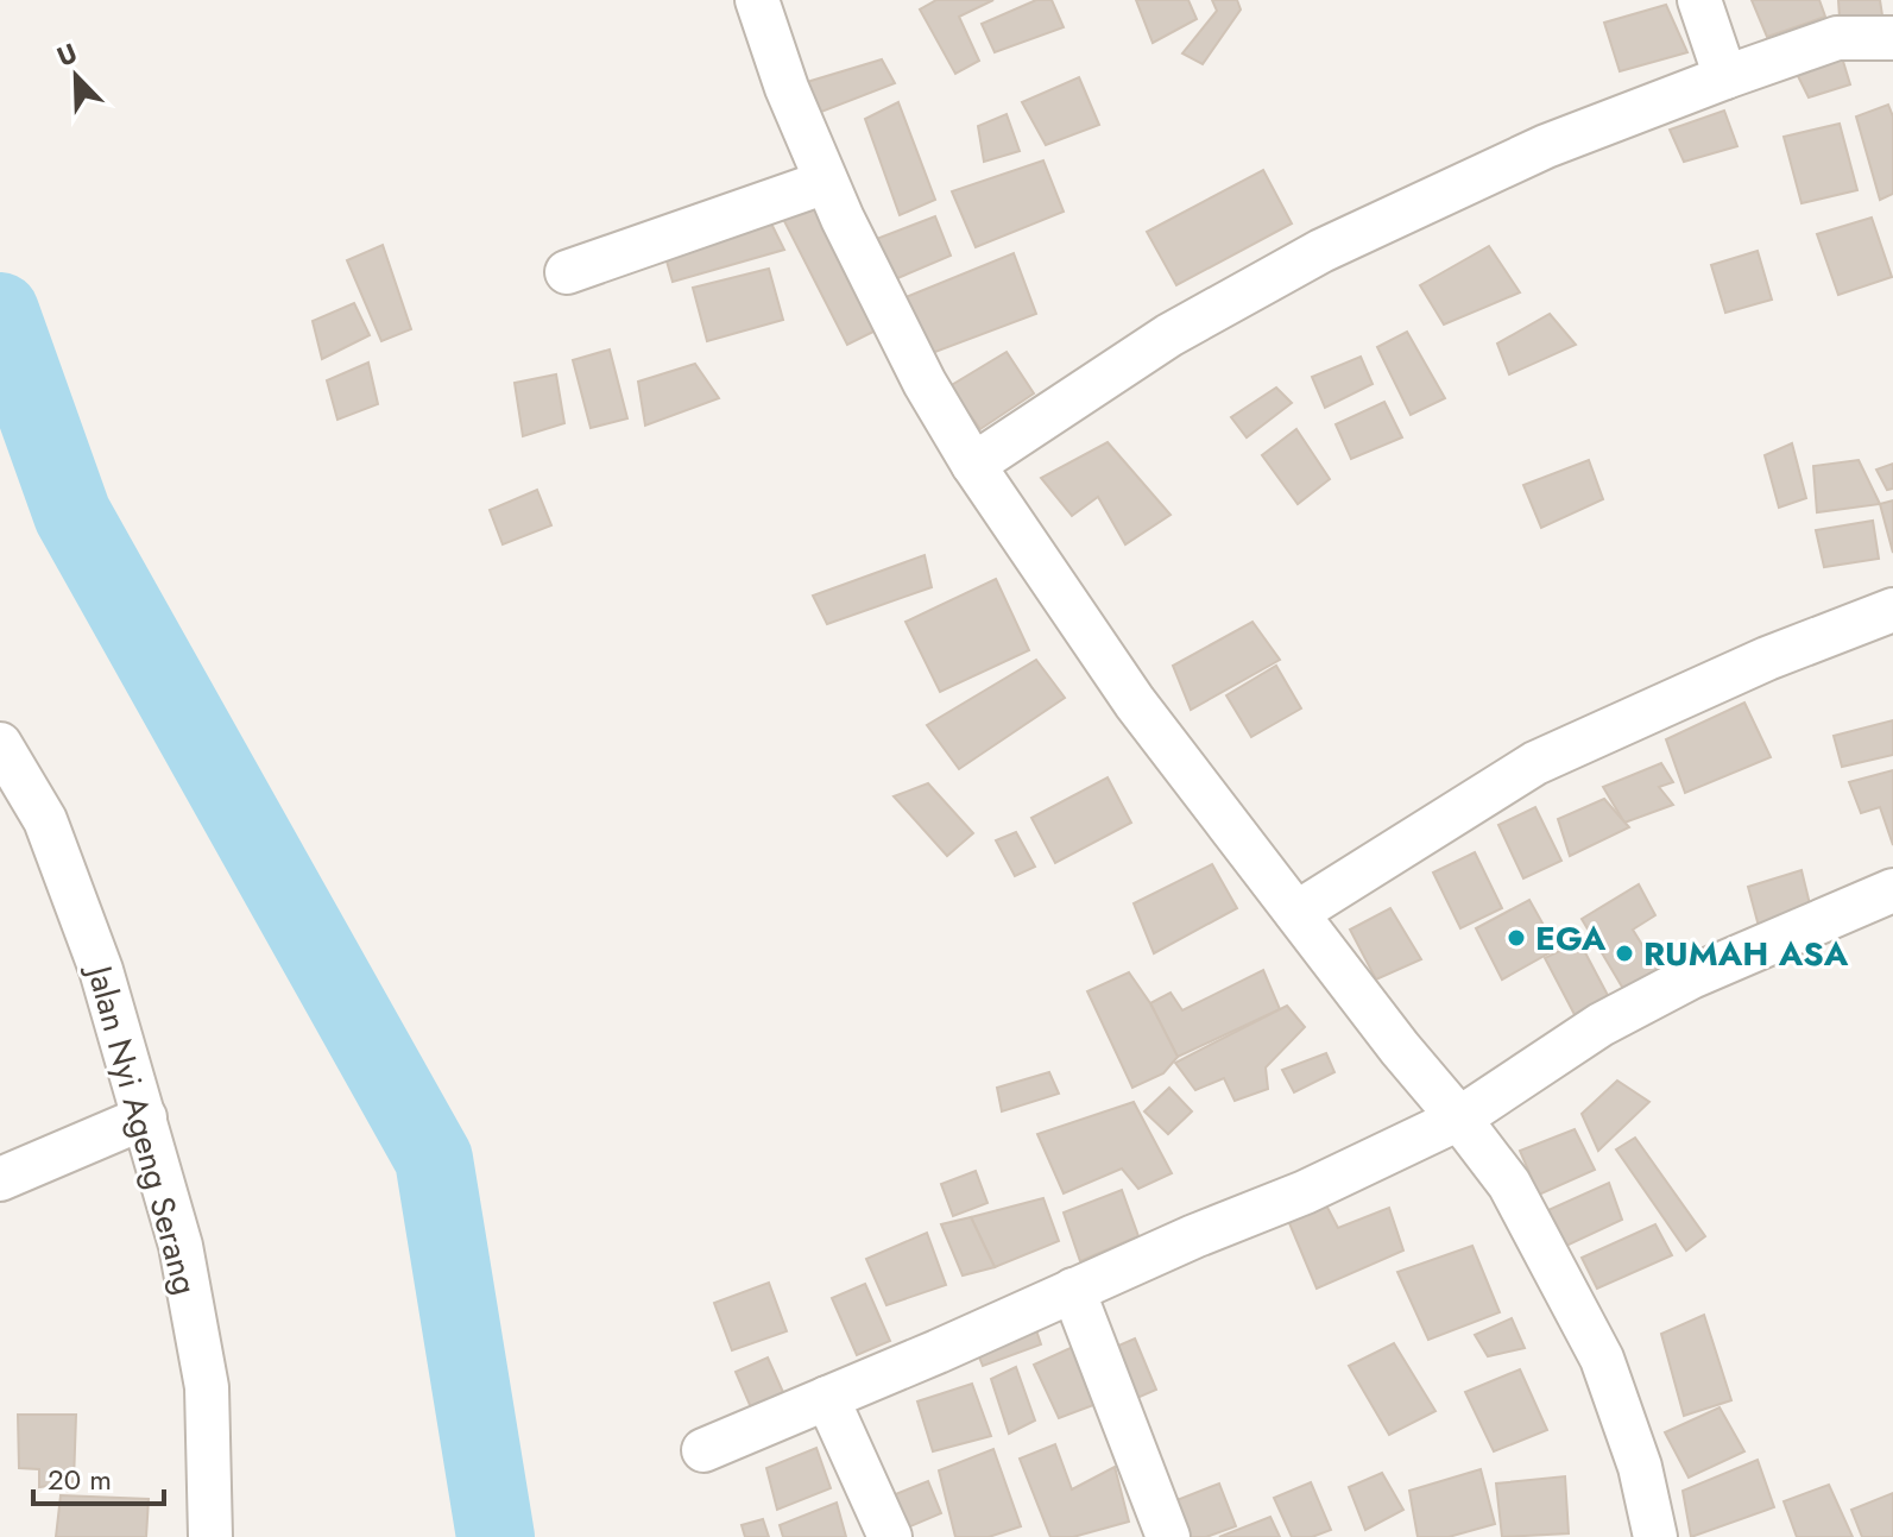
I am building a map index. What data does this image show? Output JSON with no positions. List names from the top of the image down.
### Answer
{
  "streets": {
    "street": ["Jalan Nyi Ageng Serang"]
  },
  "places": ["EGA", "RUMAH ASA"],
  "scale_bar": "20 m",
  "north": "top left"
}
